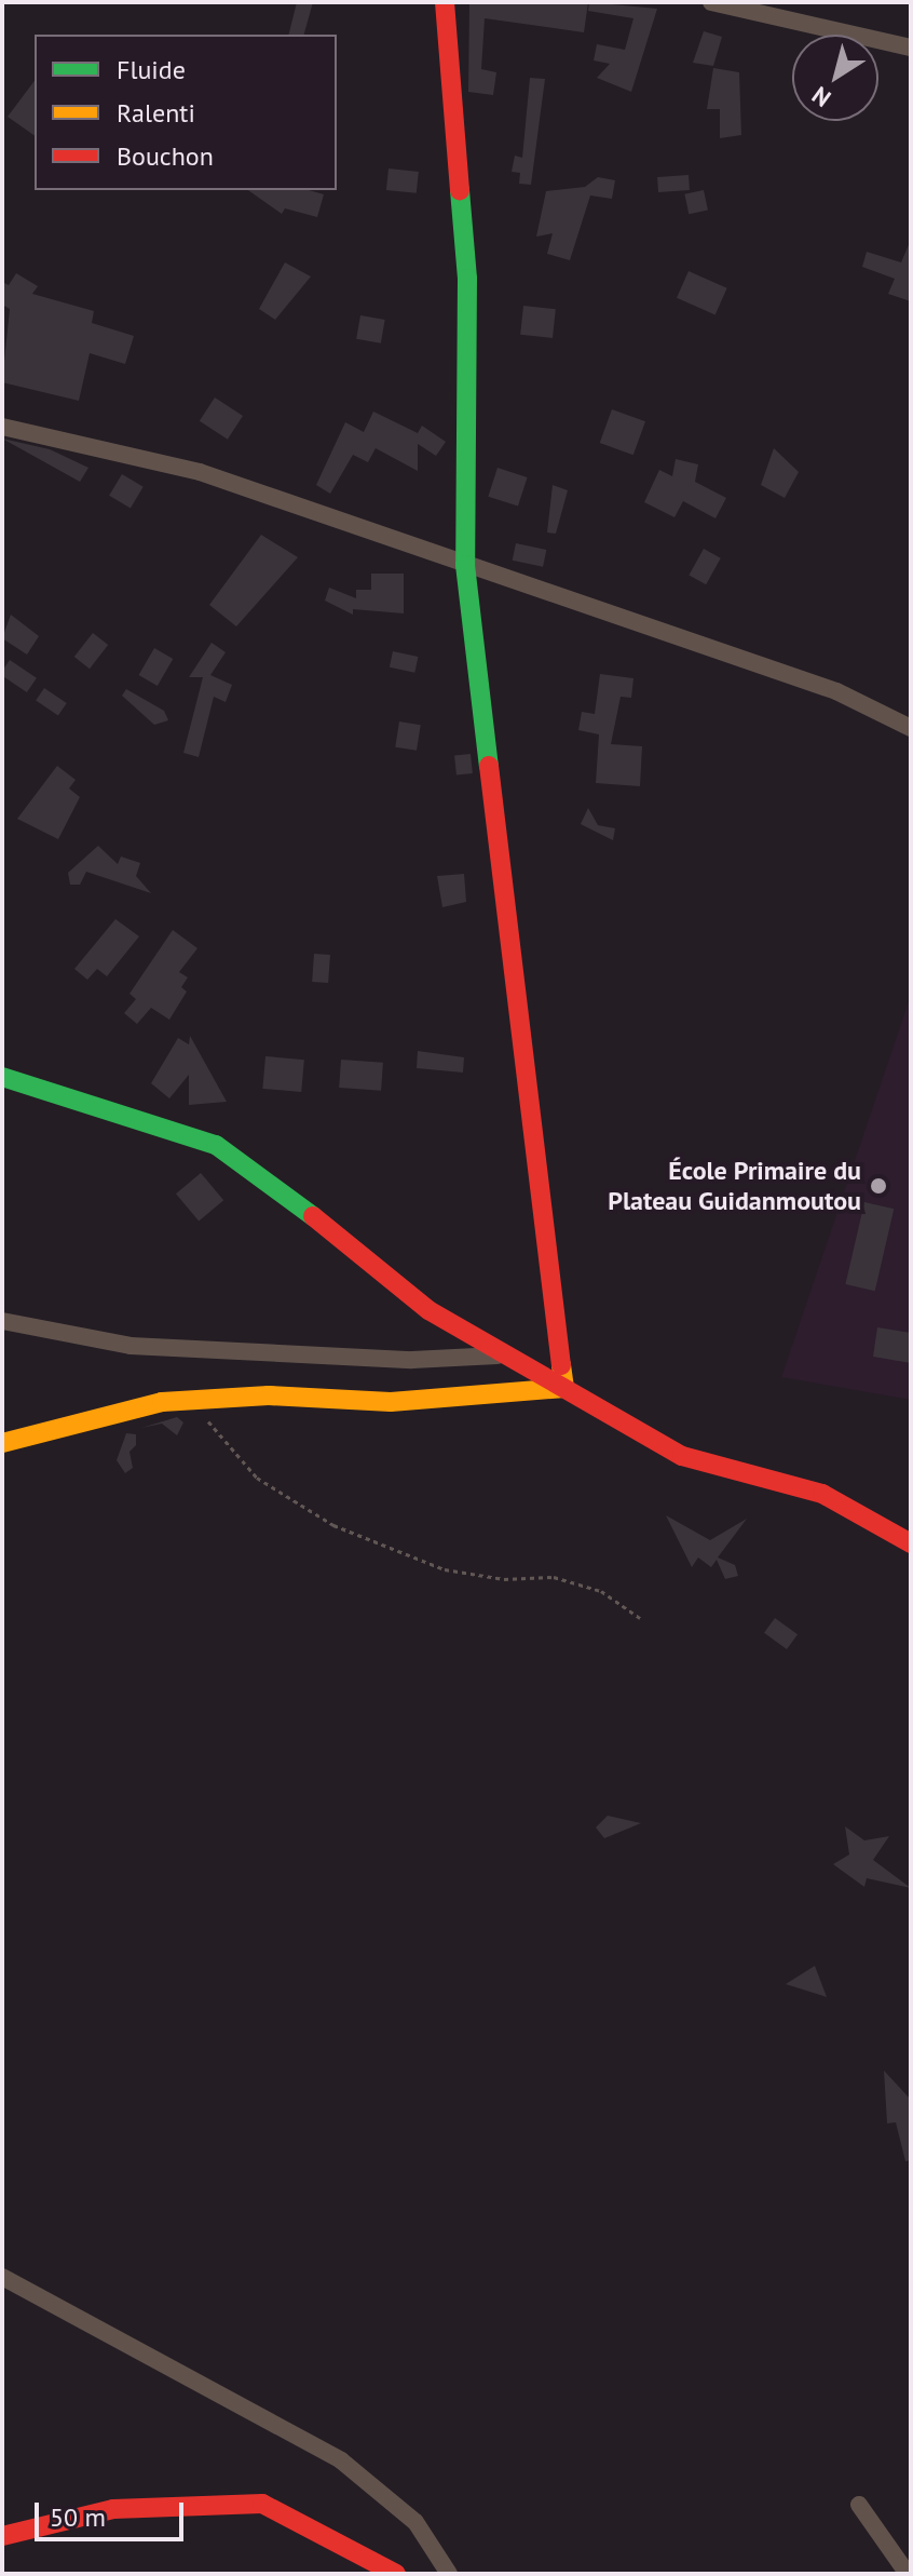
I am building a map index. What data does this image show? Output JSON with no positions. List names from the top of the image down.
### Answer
{
  "places": ["École Primaire du Plateau Guidanmoutou"],
  "legend": ["Fluide", "Ralenti", "Bouchon"],
  "scale_bar": "50 m",
  "north": "bottom left"
}
